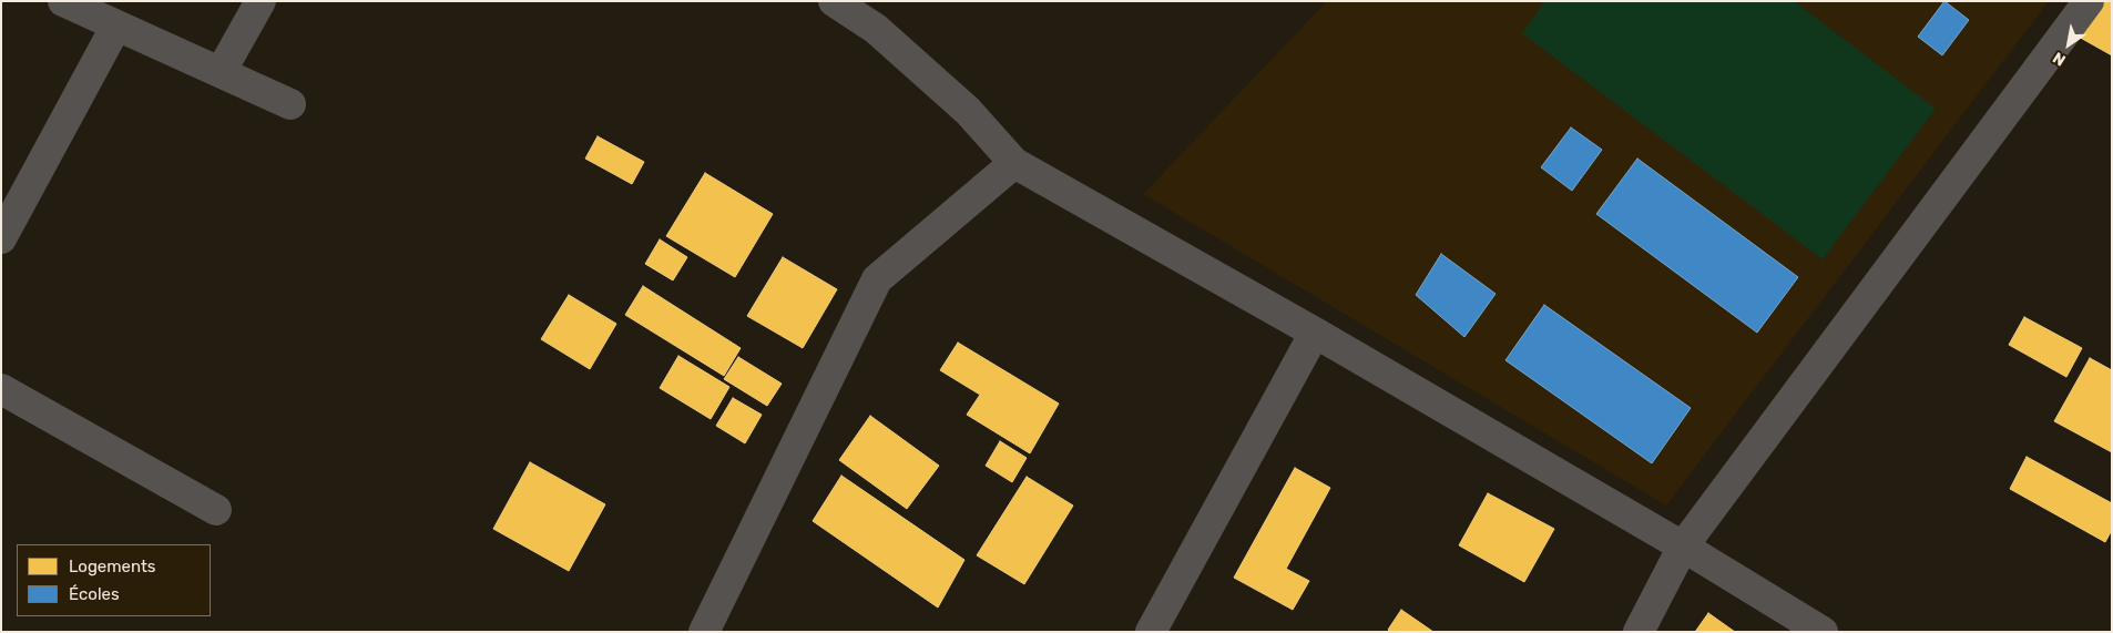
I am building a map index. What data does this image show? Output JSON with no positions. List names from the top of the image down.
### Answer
{
  "legend": ["Logements", "Écoles"],
  "north": "bottom left"
}
